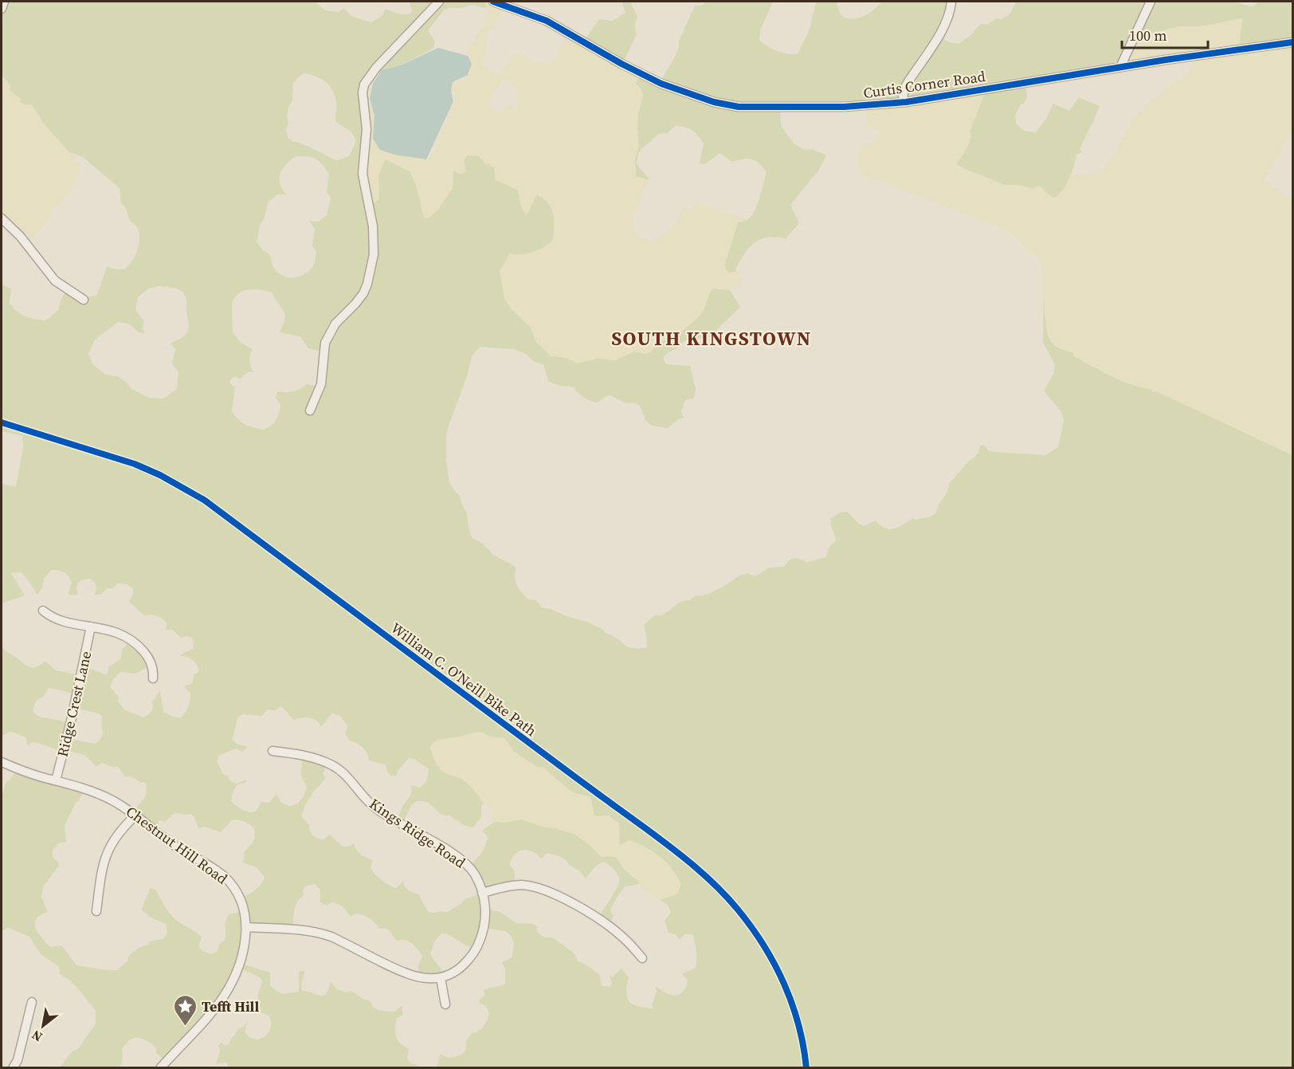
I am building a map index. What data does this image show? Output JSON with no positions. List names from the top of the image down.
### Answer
{
  "streets": {
    "street": [
      "Curtis Corner Road",
      "Ridge Crest Lane",
      "Kings Ridge Road",
      "Chestnut Hill Road"
    ],
    "cycle path": ["William C. O'Neill Bike Path"]
  },
  "crossings": [
    ["Ridge Crest Lane", "Chestnut Hill Road"]
  ],
  "districts": ["SOUTH KINGSTOWN"],
  "places": {
    "place": ["Tefft Hill"]
  },
  "scale_bar": "100 m",
  "north": "bottom left"
}
